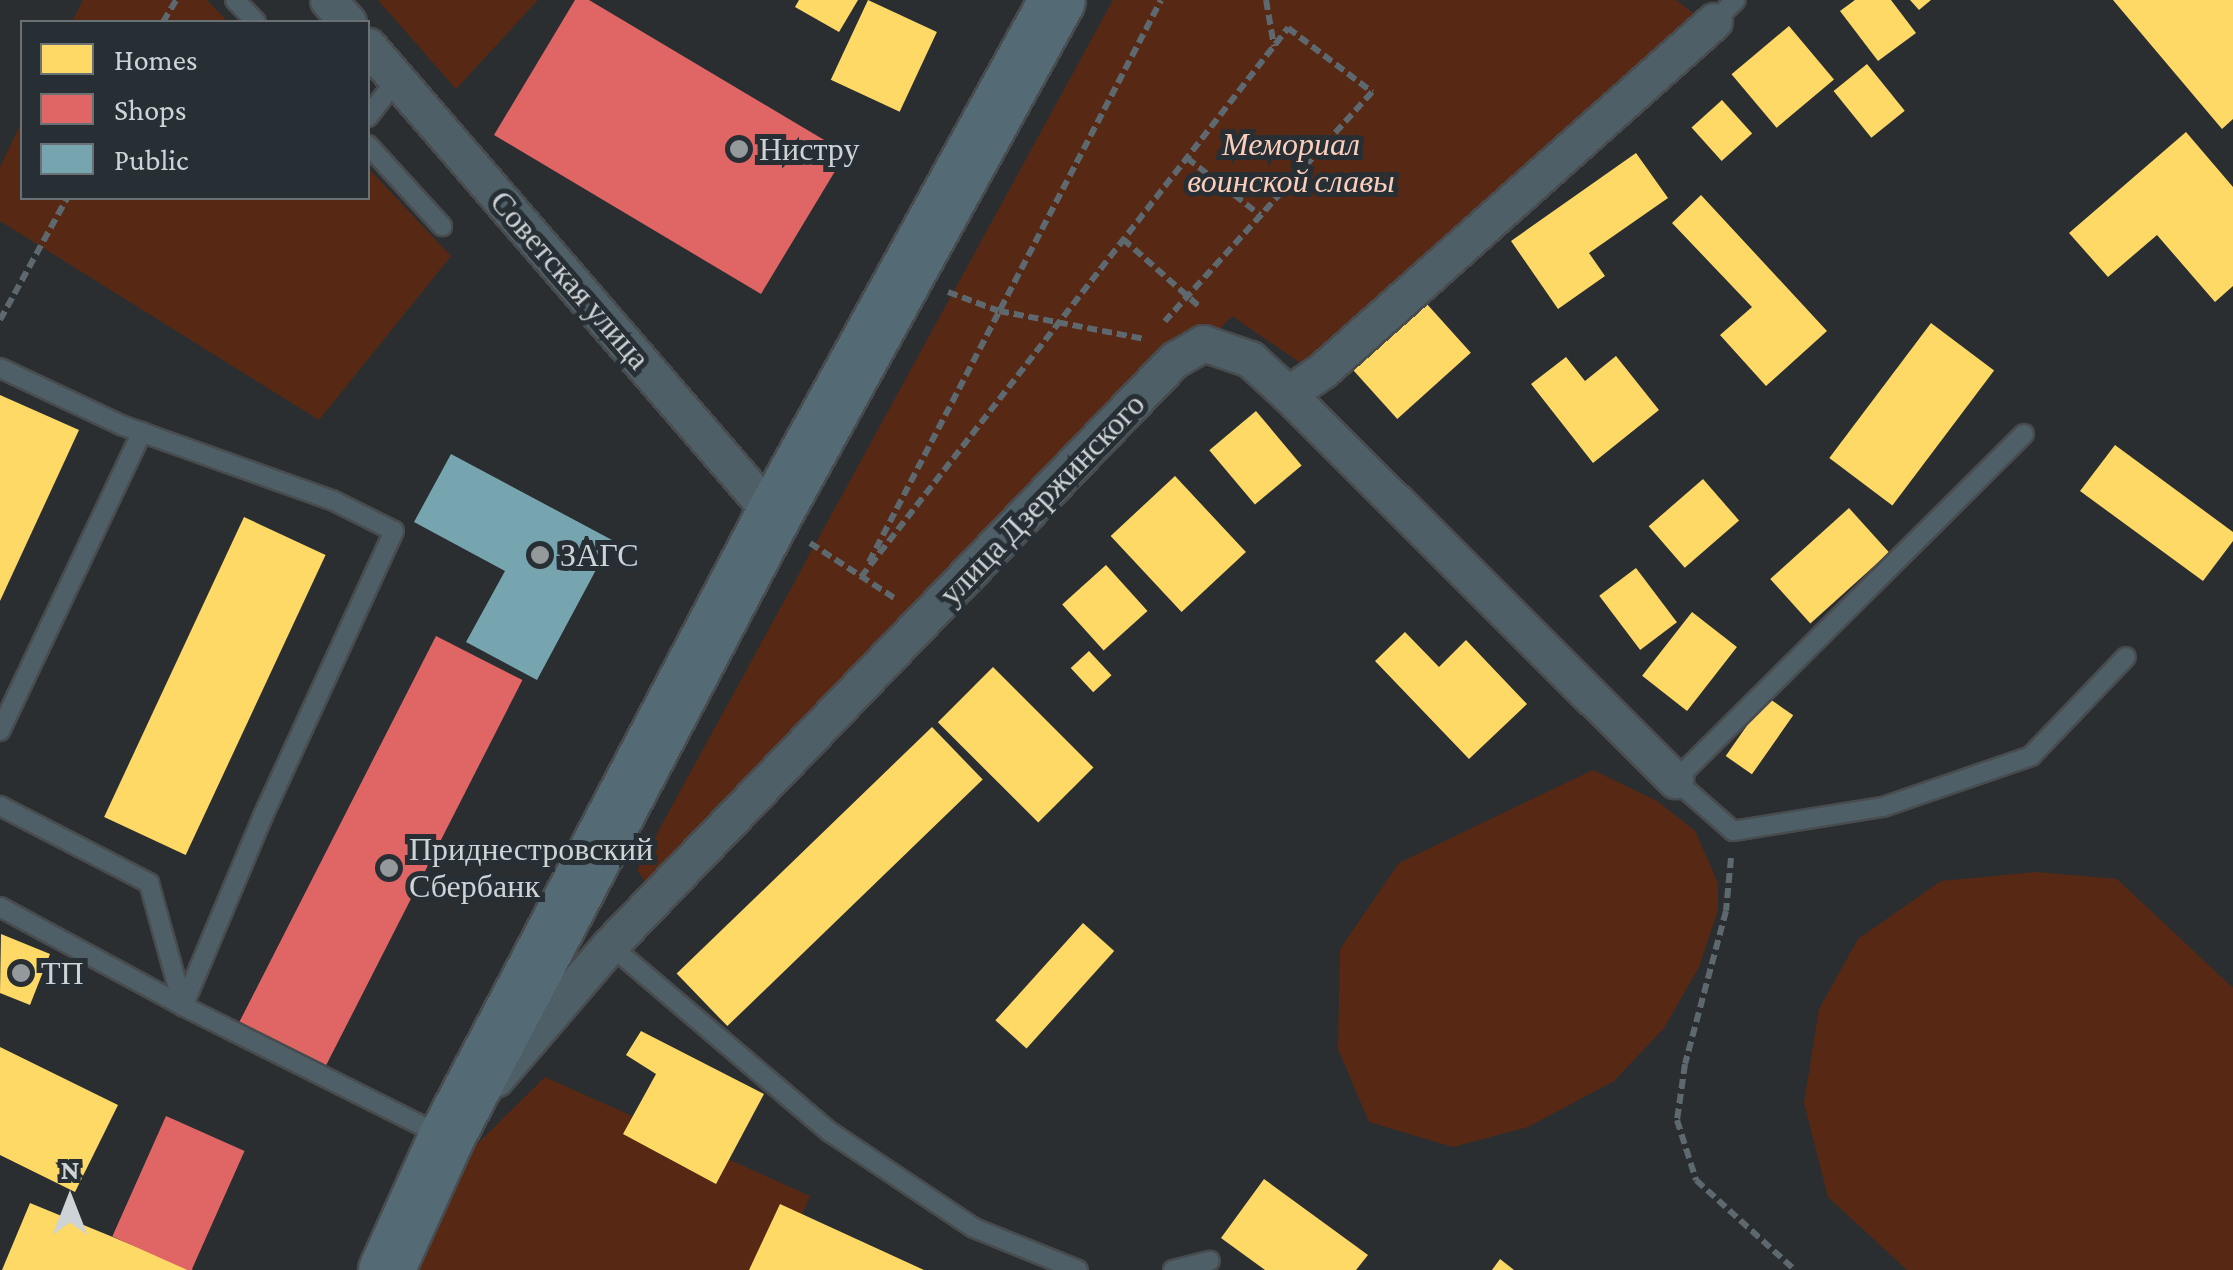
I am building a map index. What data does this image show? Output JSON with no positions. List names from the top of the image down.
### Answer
{
  "streets": {
    "highway": ["улица Дзержинского"],
    "street": ["Советская улица"]
  },
  "crossings": [
    ["Советская улица", "улица Дзержинского"]
  ],
  "parks": ["Мемориал воинской славы"],
  "places": [
    "Нистру",
    "ЗАГС",
    "Приднестровский Сбербанк",
    "ТП"
  ],
  "legend": ["Homes", "Shops", "Public"],
  "north": "top"
}
